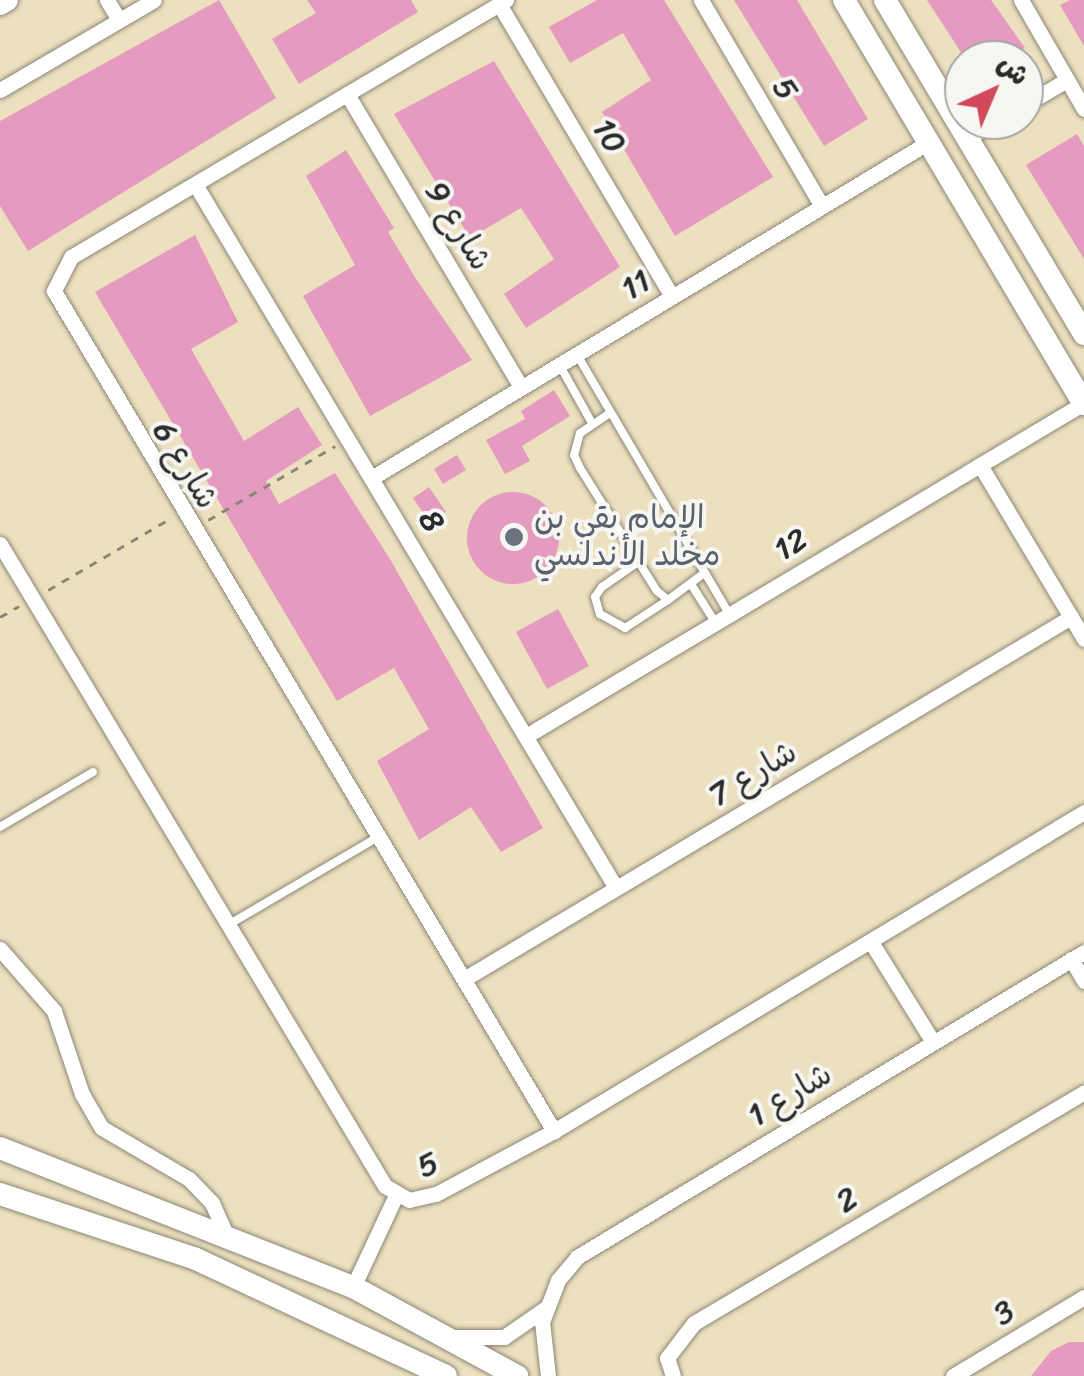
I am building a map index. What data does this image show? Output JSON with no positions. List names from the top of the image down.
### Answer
{
  "streets": {
    "street": [
      "5",
      "10",
      "شارع 9",
      "11",
      "شارع 6",
      "8",
      "12",
      "شارع 7",
      "شارع 1",
      "2",
      "3"
    ]
  },
  "crossings": [
    ["5", "11"],
    ["5", "شارع 6"],
    ["10", "11"],
    ["10", "شارع 6"],
    ["شارع 9", "11"],
    ["شارع 9", "شارع 6"],
    ["11", "8"],
    ["شارع 6", "8"],
    ["شارع 6", "شارع 7"],
    ["8", "12"],
    ["8", "شارع 7"]
  ],
  "places": ["الإمام بقي بن مخلد الأندلسي"],
  "north": "top right"
}
